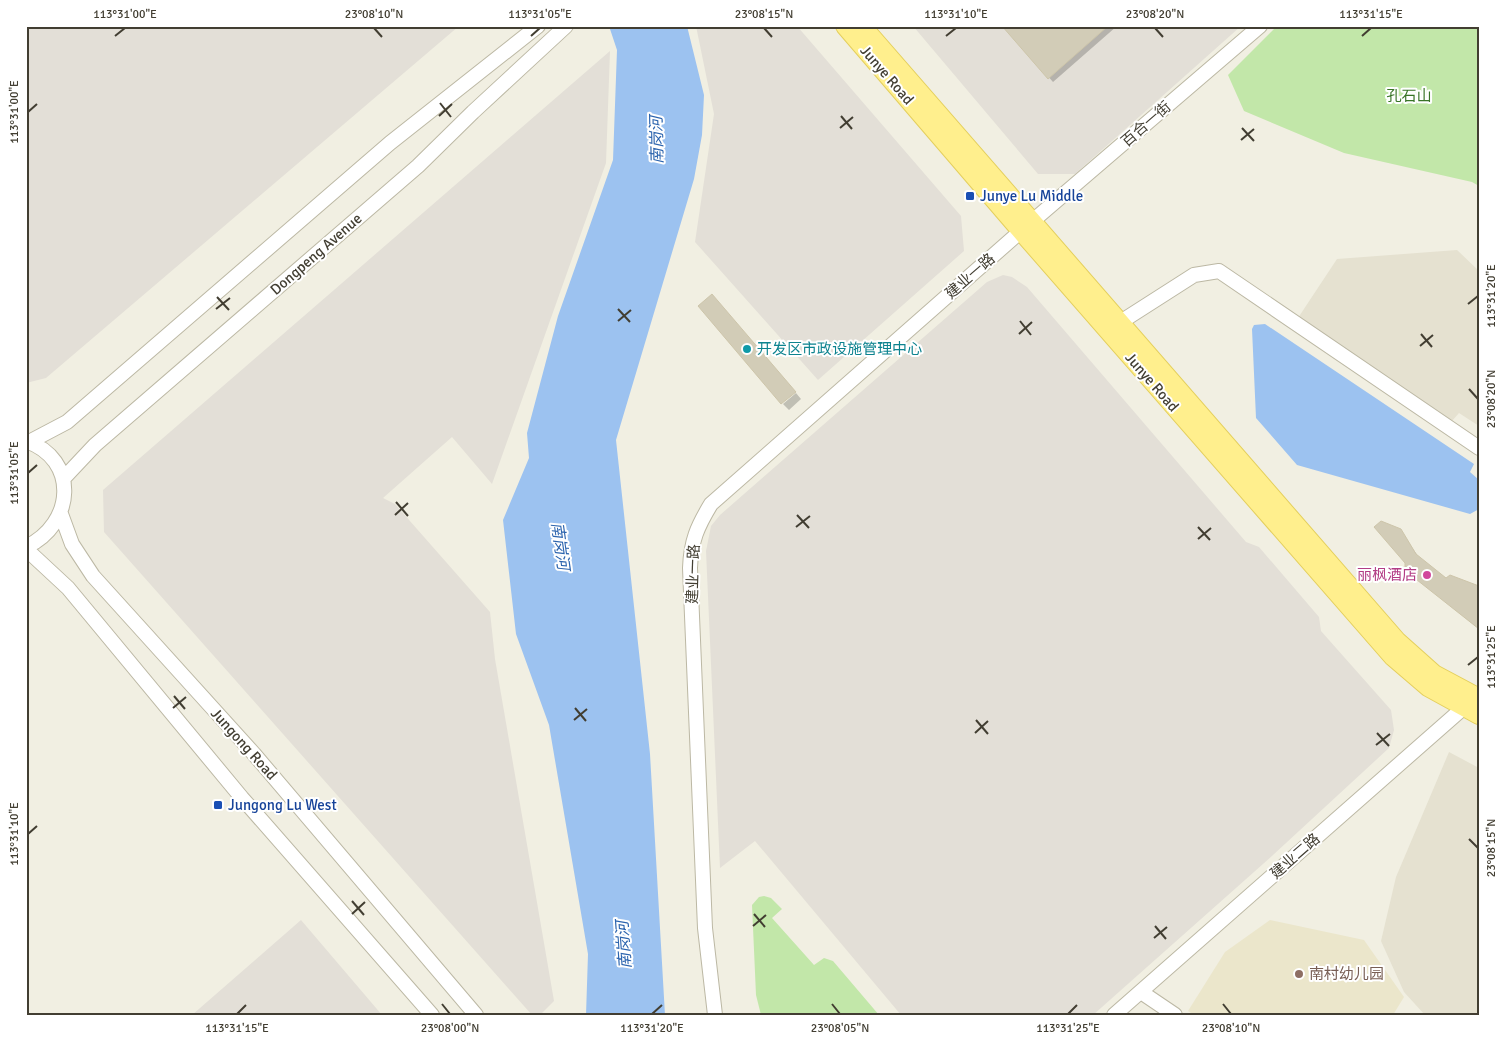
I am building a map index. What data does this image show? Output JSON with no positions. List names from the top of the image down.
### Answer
{
  "streets": {
    "main road": ["Junye Road"],
    "street": [
      "百合一街",
      "Dongpeng Avenue",
      "建业一路",
      "Jungong Road",
      "建业二路"
    ]
  },
  "crossings": [
    ["Junye Road", "百合一街"],
    ["Junye Road", "建业一路"],
    ["Junye Road", "建业二路"],
    ["百合一街", "建业一路"]
  ],
  "water": ["南岗河"],
  "parks": ["孔石山"],
  "places": {
    "transit": ["Junye Lu Middle", "Jungong Lu West"],
    "other": ["开发区市政设施管理中心", "丽枫酒店", "南村幼儿园"]
  },
  "coordinates": [
    "113°31'00\"E",
    "23°08'10\"N",
    "113°31'05\"E",
    "23°08'15\"N",
    "113°31'10\"E",
    "23°08'20\"N",
    "113°31'15\"E",
    "113°31'20\"E",
    "113°31'25\"E",
    "23°08'00\"N",
    "23°08'05\"N"
  ]
}
